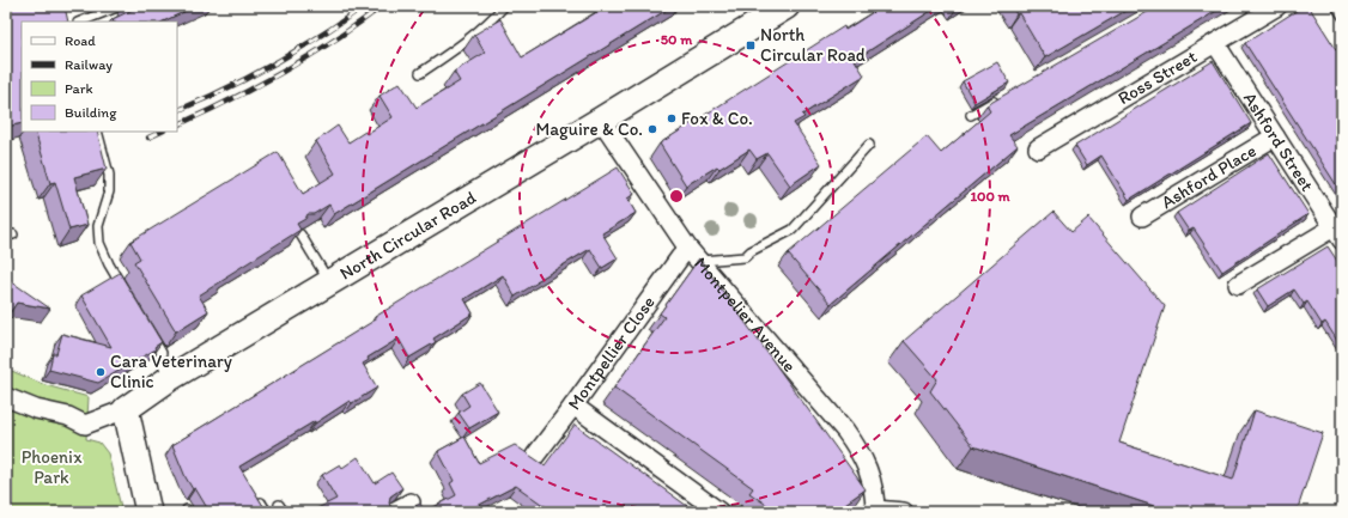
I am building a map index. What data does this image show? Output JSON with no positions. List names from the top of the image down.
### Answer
{
  "streets": {
    "main road": ["North Circular Road"],
    "street": [
      "Ross Street",
      "Ashford Street",
      "Ashford Place",
      "Montpelier Avenue",
      "Montpellier Close"
    ]
  },
  "crossings": [
    ["Ross Street", "Ashford Street"],
    ["Ashford Street", "Ashford Place"],
    ["North Circular Road", "Montpelier Avenue"],
    ["Montpelier Avenue", "Montpellier Close"]
  ],
  "parks": ["Phoenix Park"],
  "places": {
    "transit": ["North Circular Road"],
    "other": ["Fox & Co.", "Maguire & Co.", "Cara Veterinary Clinic"]
  },
  "legend": [
    "Road",
    "Railway",
    "Park",
    "Building"
  ],
  "rings": ["50 m", "100 m"]
}
